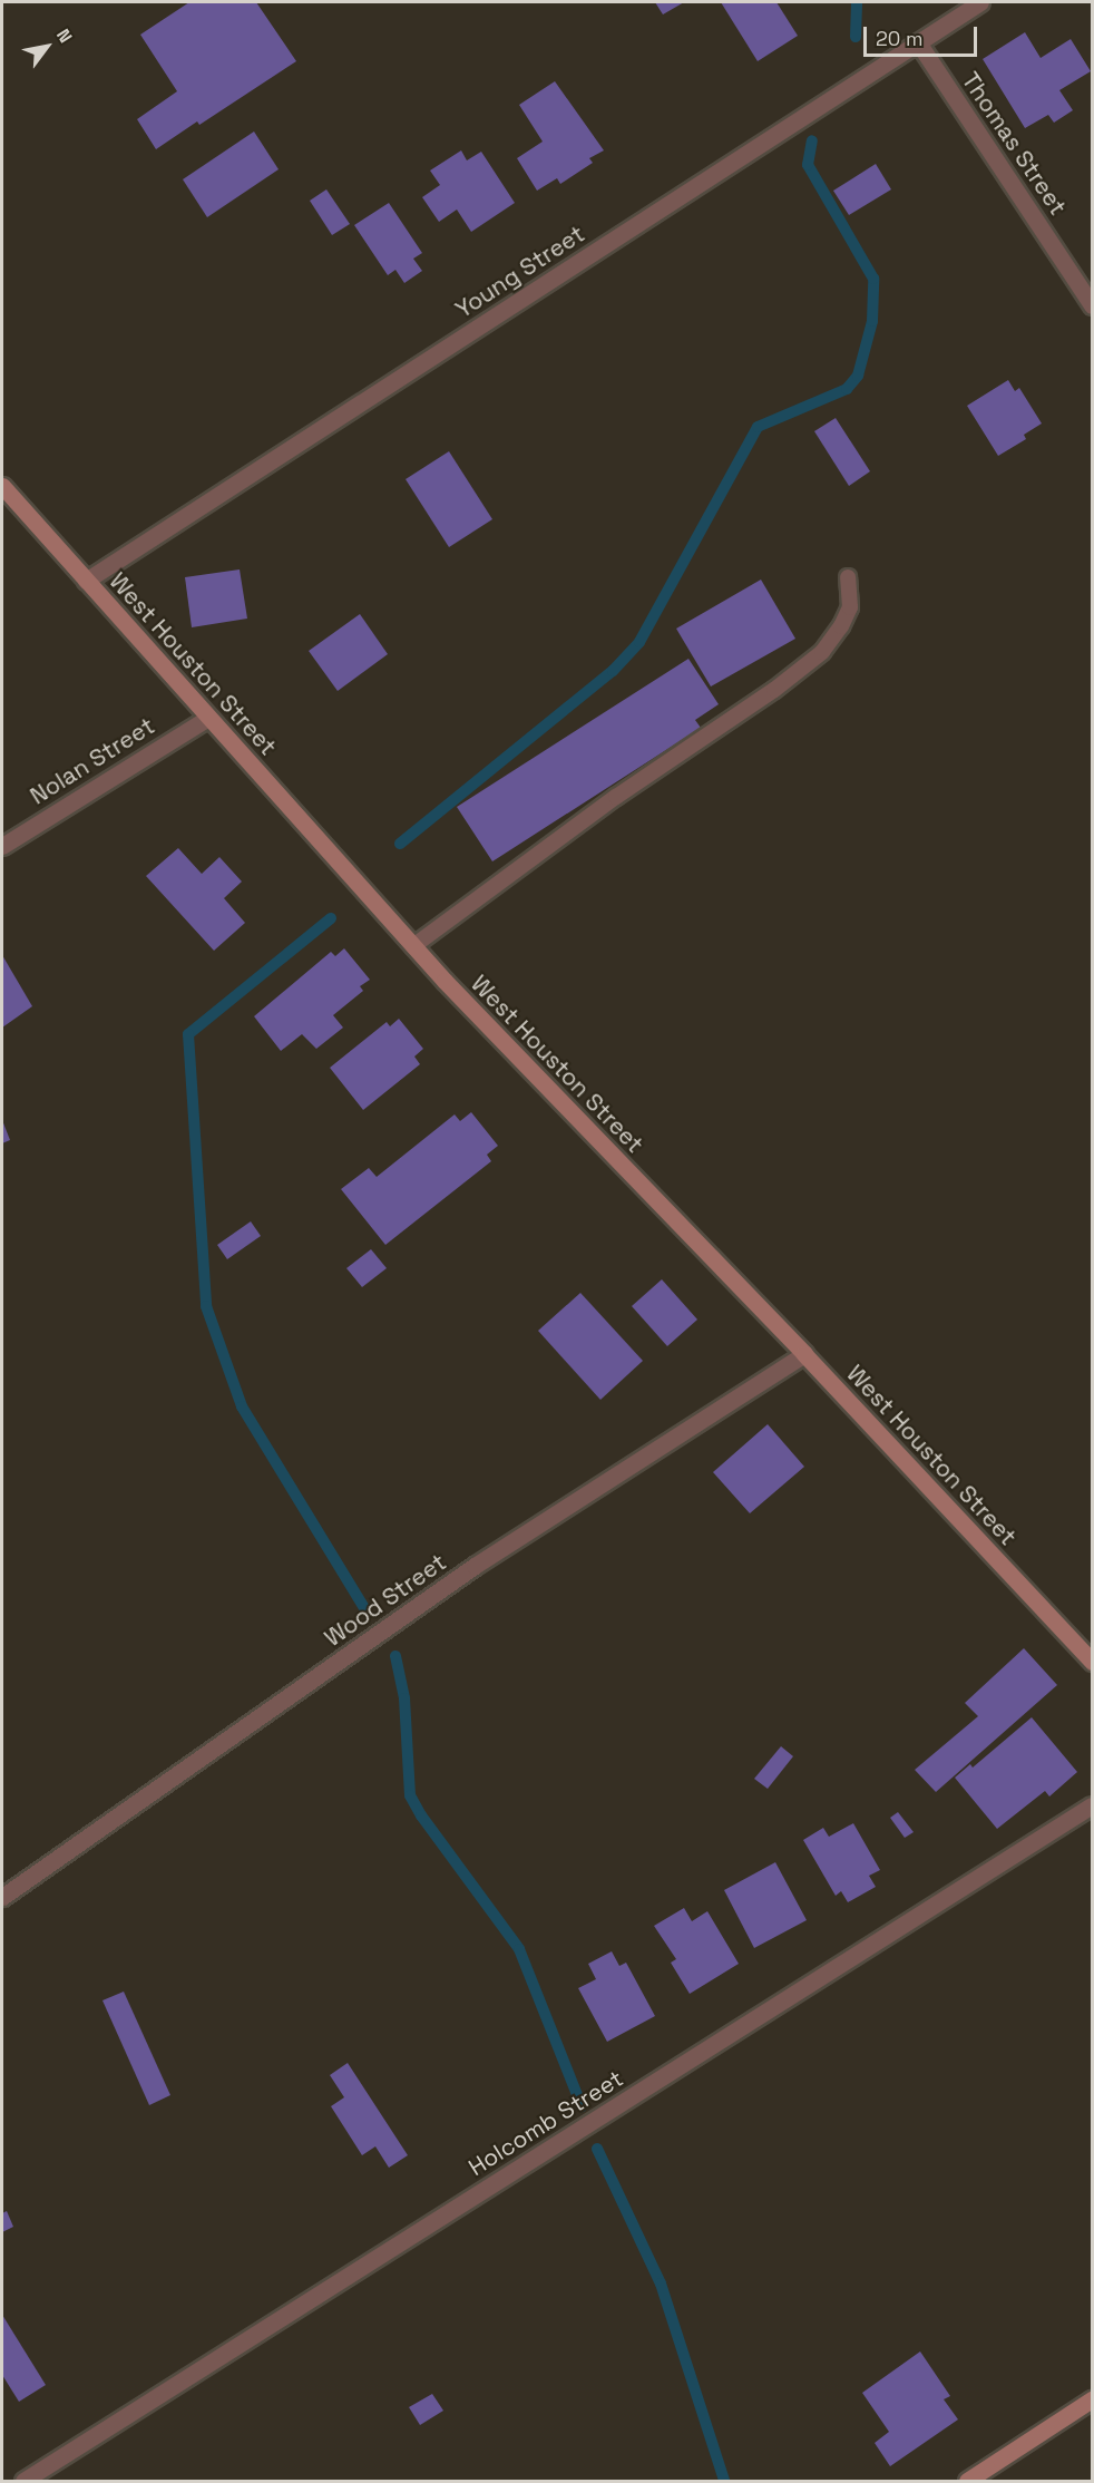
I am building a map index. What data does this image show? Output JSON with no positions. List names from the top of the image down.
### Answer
{
  "streets": {
    "main road": ["West Houston Street"],
    "street": [
      "Thomas Street",
      "Young Street",
      "Nolan Street",
      "Wood Street",
      "Holcomb Street"
    ]
  },
  "crossings": [
    ["Thomas Street", "Young Street"],
    ["Young Street", "West Houston Street"],
    ["West Houston Street", "Nolan Street"],
    ["West Houston Street", "Wood Street"]
  ],
  "scale_bar": "20 m",
  "north": "top right"
}
